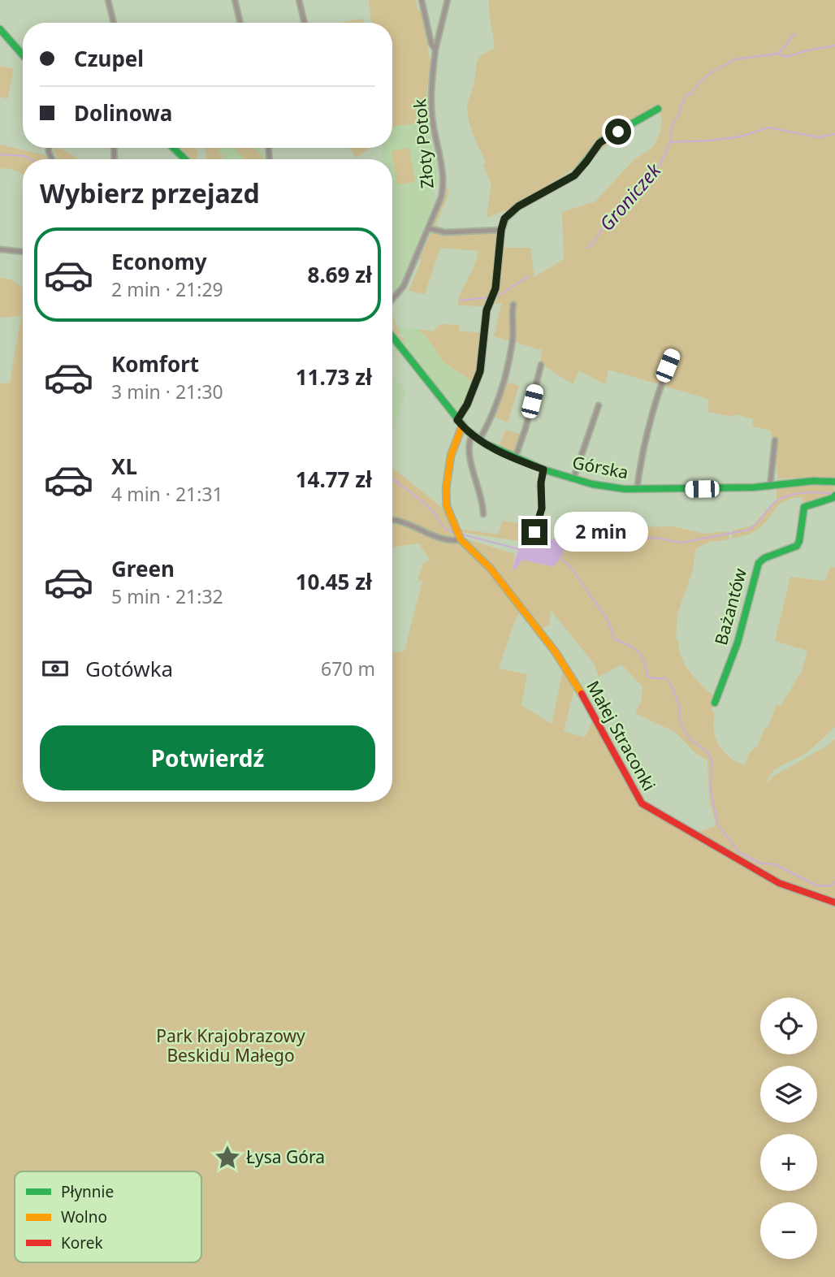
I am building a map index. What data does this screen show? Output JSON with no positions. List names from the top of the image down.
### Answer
{
  "streets": {
    "street": [
      "Złoty Potok",
      "Górska",
      "Bażantów",
      "Małej Straconki"
    ]
  },
  "crossings": [
    ["Górska", "Małej Straconki"]
  ],
  "water": ["Groniczek"],
  "parks": ["Park Krajobrazowy Beskidu Małego"],
  "places": {
    "place": ["Łysa Góra"]
  },
  "legend": ["Płynnie", "Wolno", "Korek"],
  "page": {
    "banner": ["Czupel", "Dolinowa"],
    "heading": "Wybierz przejazd",
    "list": [
      {
        "name": "Economy",
        "note": "2 min · 21:29",
        "value": "8.69 zł"
      },
      {
        "name": "Komfort",
        "note": "3 min · 21:30",
        "value": "11.73 zł"
      },
      {
        "name": "XL",
        "note": "4 min · 21:31",
        "value": "14.77 zł"
      },
      {
        "name": "Green",
        "note": "5 min · 21:32",
        "value": "10.45 zł"
      }
    ],
    "bubble": "2 min",
    "pay": ["Gotówka", "670 m"],
    "buttons": "Potwierdź",
    "map_buttons": ["+", "−"]
  }
}
